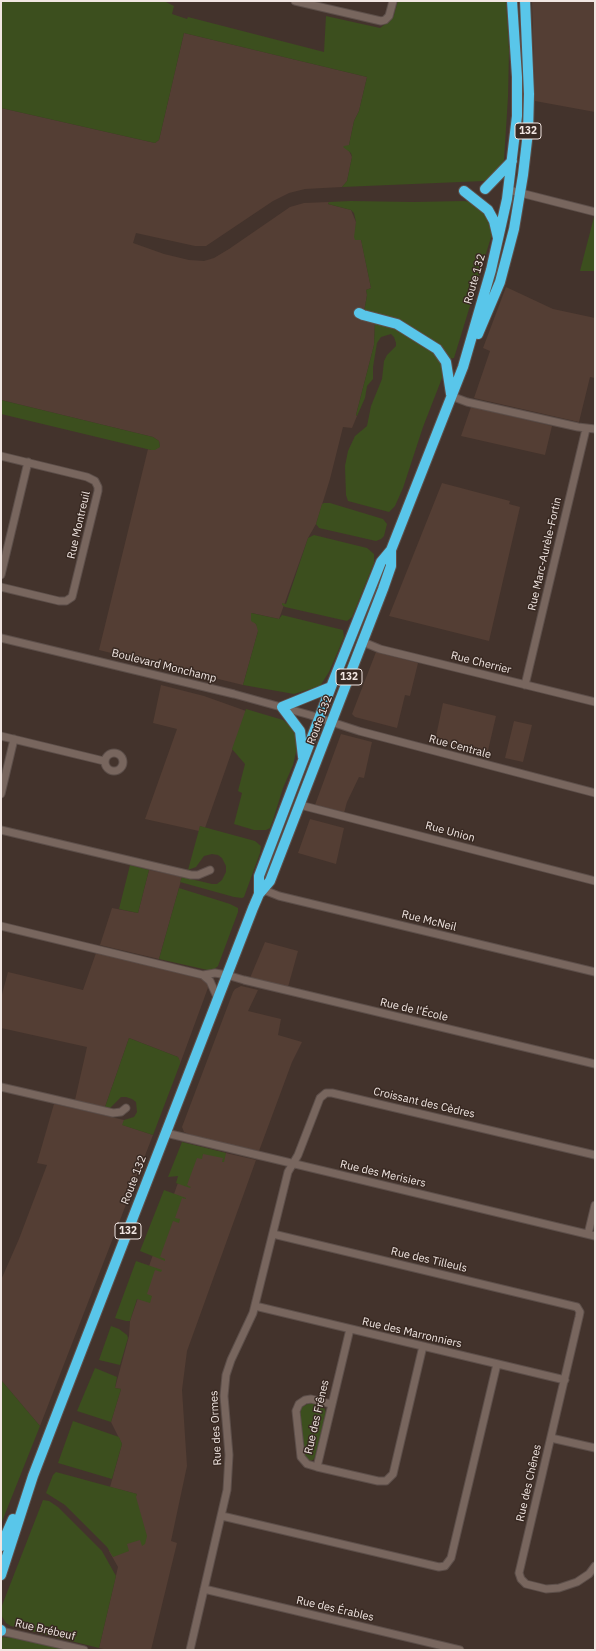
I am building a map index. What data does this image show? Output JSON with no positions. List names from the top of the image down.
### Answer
{
  "streets": {
    "highway": ["132", "Route 132"],
    "street": [
      "Rue Montreuil",
      "Rue Marc-Aurèle-Fortin",
      "Rue Cherrier",
      "Boulevard Monchamp",
      "Rue Centrale",
      "Rue Union",
      "Rue McNeil",
      "Rue de l'École",
      "Croissant des Cèdres",
      "Rue des Merisiers",
      "Rue des Tilleuls",
      "Rue des Marronniers",
      "Rue des Frênes",
      "Rue des Ormes",
      "Rue des Chênes",
      "Rue des Érables",
      "Rue Brébeuf"
    ]
  },
  "crossings": [
    ["132", "Route 132"],
    ["Route 132", "Rue Cherrier"],
    ["Route 132", "Boulevard Monchamp"],
    ["Route 132", "Rue Centrale"],
    ["Route 132", "Rue Union"],
    ["Route 132", "Rue McNeil"],
    ["Route 132", "Rue de l'École"],
    ["Route 132", "Rue des Merisiers"],
    ["Rue Marc-Aurèle-Fortin", "Rue Cherrier"],
    ["Boulevard Monchamp", "Rue Centrale"],
    ["Croissant des Cèdres", "Rue des Merisiers"],
    ["Croissant des Cèdres", "Rue des Ormes"],
    ["Rue des Merisiers", "Rue des Ormes"],
    ["Rue des Tilleuls", "Rue des Ormes"],
    ["Rue des Tilleuls", "Rue des Chênes"],
    ["Rue des Marronniers", "Rue des Frênes"],
    ["Rue des Marronniers", "Rue des Ormes"],
    ["Rue des Marronniers", "Rue des Chênes"],
    ["Rue des Ormes", "Rue des Érables"]
  ]
}
